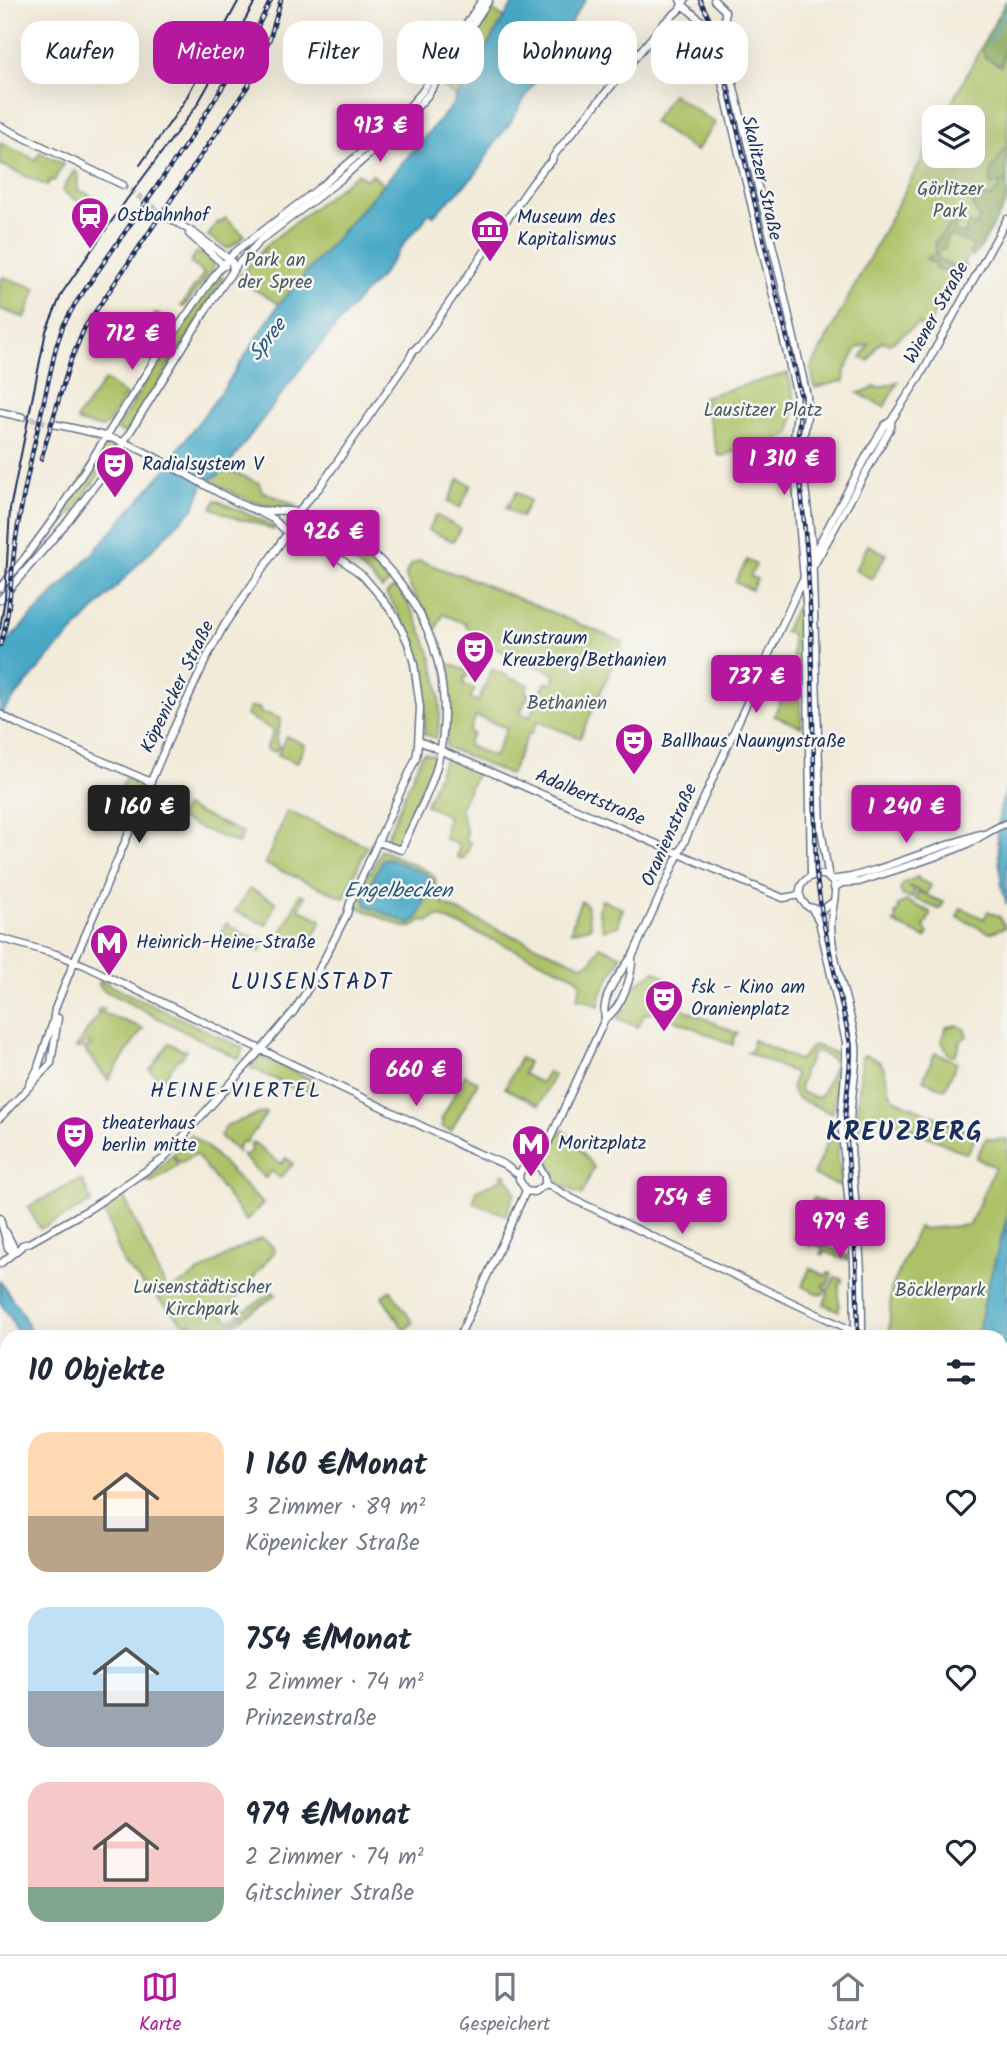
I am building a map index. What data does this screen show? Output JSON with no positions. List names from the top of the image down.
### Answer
{
  "streets": {
    "main road": [
      "Skalitzer Straße",
      "Wiener Straße",
      "Köpenicker Straße",
      "Adalbertstraße",
      "Oranienstraße"
    ]
  },
  "crossings": [
    ["Skalitzer Straße", "Wiener Straße"],
    ["Skalitzer Straße", "Adalbertstraße"],
    ["Skalitzer Straße", "Oranienstraße"],
    ["Wiener Straße", "Oranienstraße"],
    ["Adalbertstraße", "Oranienstraße"]
  ],
  "districts": ["LUISENSTADT", "HEINE-VIERTEL", "KREUZBERG"],
  "water": ["Spree", "Engelbecken"],
  "parks": [
    "Görlitzer Park",
    "Park an der Spree",
    "Lausitzer Platz",
    "Bethanien",
    "Luisenstädtischer Kirchpark",
    "Böcklerpark"
  ],
  "places": {
    "station": ["Ostbahnhof"],
    "museum": ["Museum des Kapitalismus"],
    "theatre": [
      "Radialsystem V",
      "Kunstraum Kreuzberg/Bethanien",
      "Ballhaus Naunynstraße",
      "fsk - Kino am Oranienplatz",
      "theaterhaus berlin mitte"
    ],
    "metro station": ["Heinrich-Heine-Straße", "Moritzplatz"]
  },
  "page": {
    "chip": [
      "Kaufen",
      "Mieten",
      "Filter",
      "Neu",
      "Wohnung",
      "Haus"
    ],
    "price": [
      "913 €",
      "712 €",
      "1 310 €",
      "926 €",
      "737 €",
      "1 160 €",
      "1 240 €",
      "660 €",
      "754 €",
      "979 €"
    ],
    "heading": "10 Objekte",
    "list": [
      {
        "name": "1 160 €/Monat",
        "note": "3 Zimmer · 89 m² · Köpenicker Straße"
      },
      {
        "name": "754 €/Monat",
        "note": "2 Zimmer · 74 m² · Prinzenstraße"
      },
      {
        "name": "979 €/Monat",
        "note": "2 Zimmer · 74 m² · Gitschiner Straße"
      }
    ],
    "tabs": ["Karte", "Gespeichert", "Start"]
  }
}
